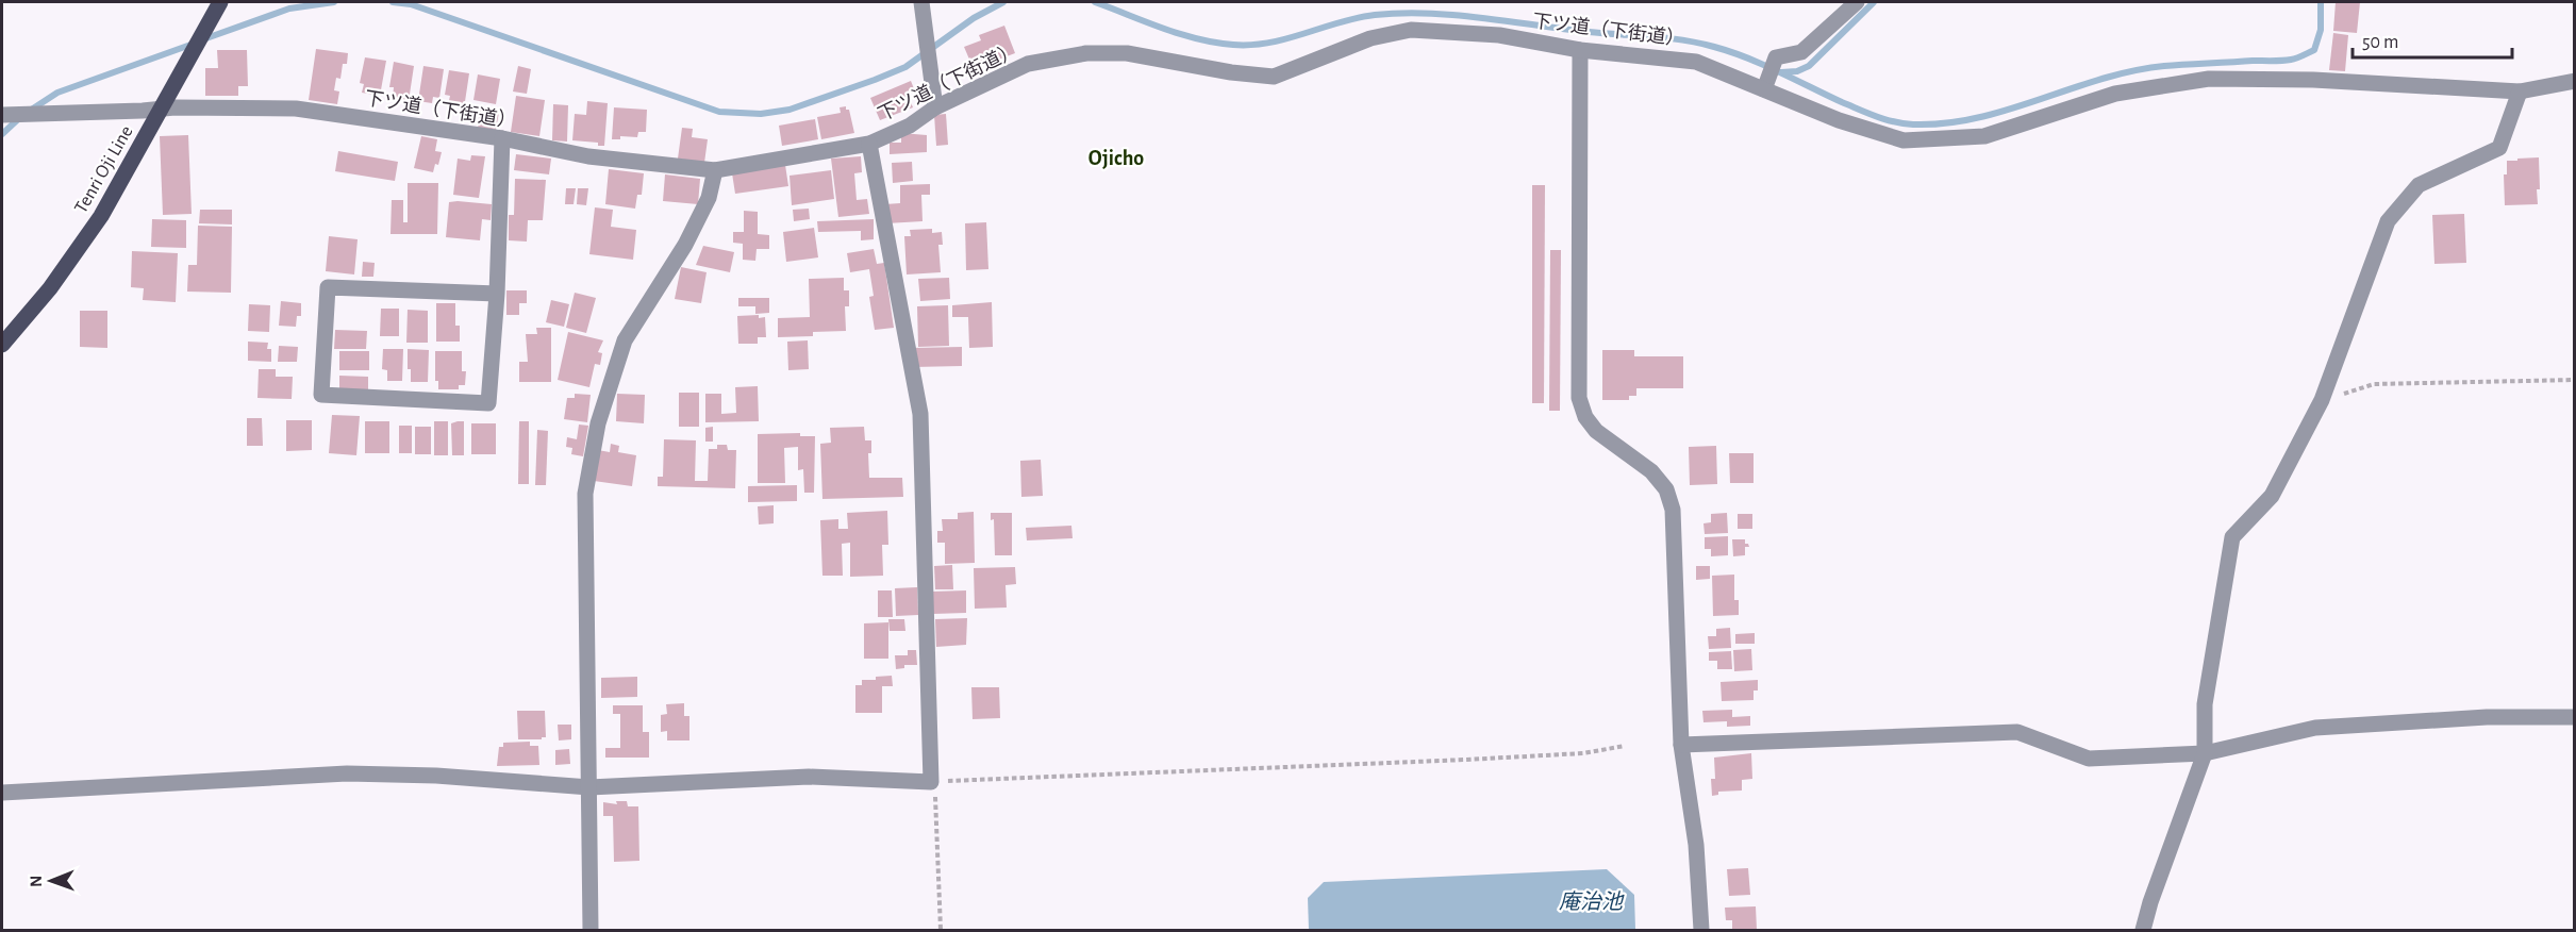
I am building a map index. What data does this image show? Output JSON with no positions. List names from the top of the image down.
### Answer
{
  "streets": {
    "main road": ["Tenri Oji Line"],
    "street": ["下ツ道（下街道）"]
  },
  "crossings": [
    ["下ツ道（下街道）", "Tenri Oji Line"]
  ],
  "districts": ["Ojicho"],
  "water": ["庵治池"],
  "scale_bar": "50 m",
  "north": "left"
}
